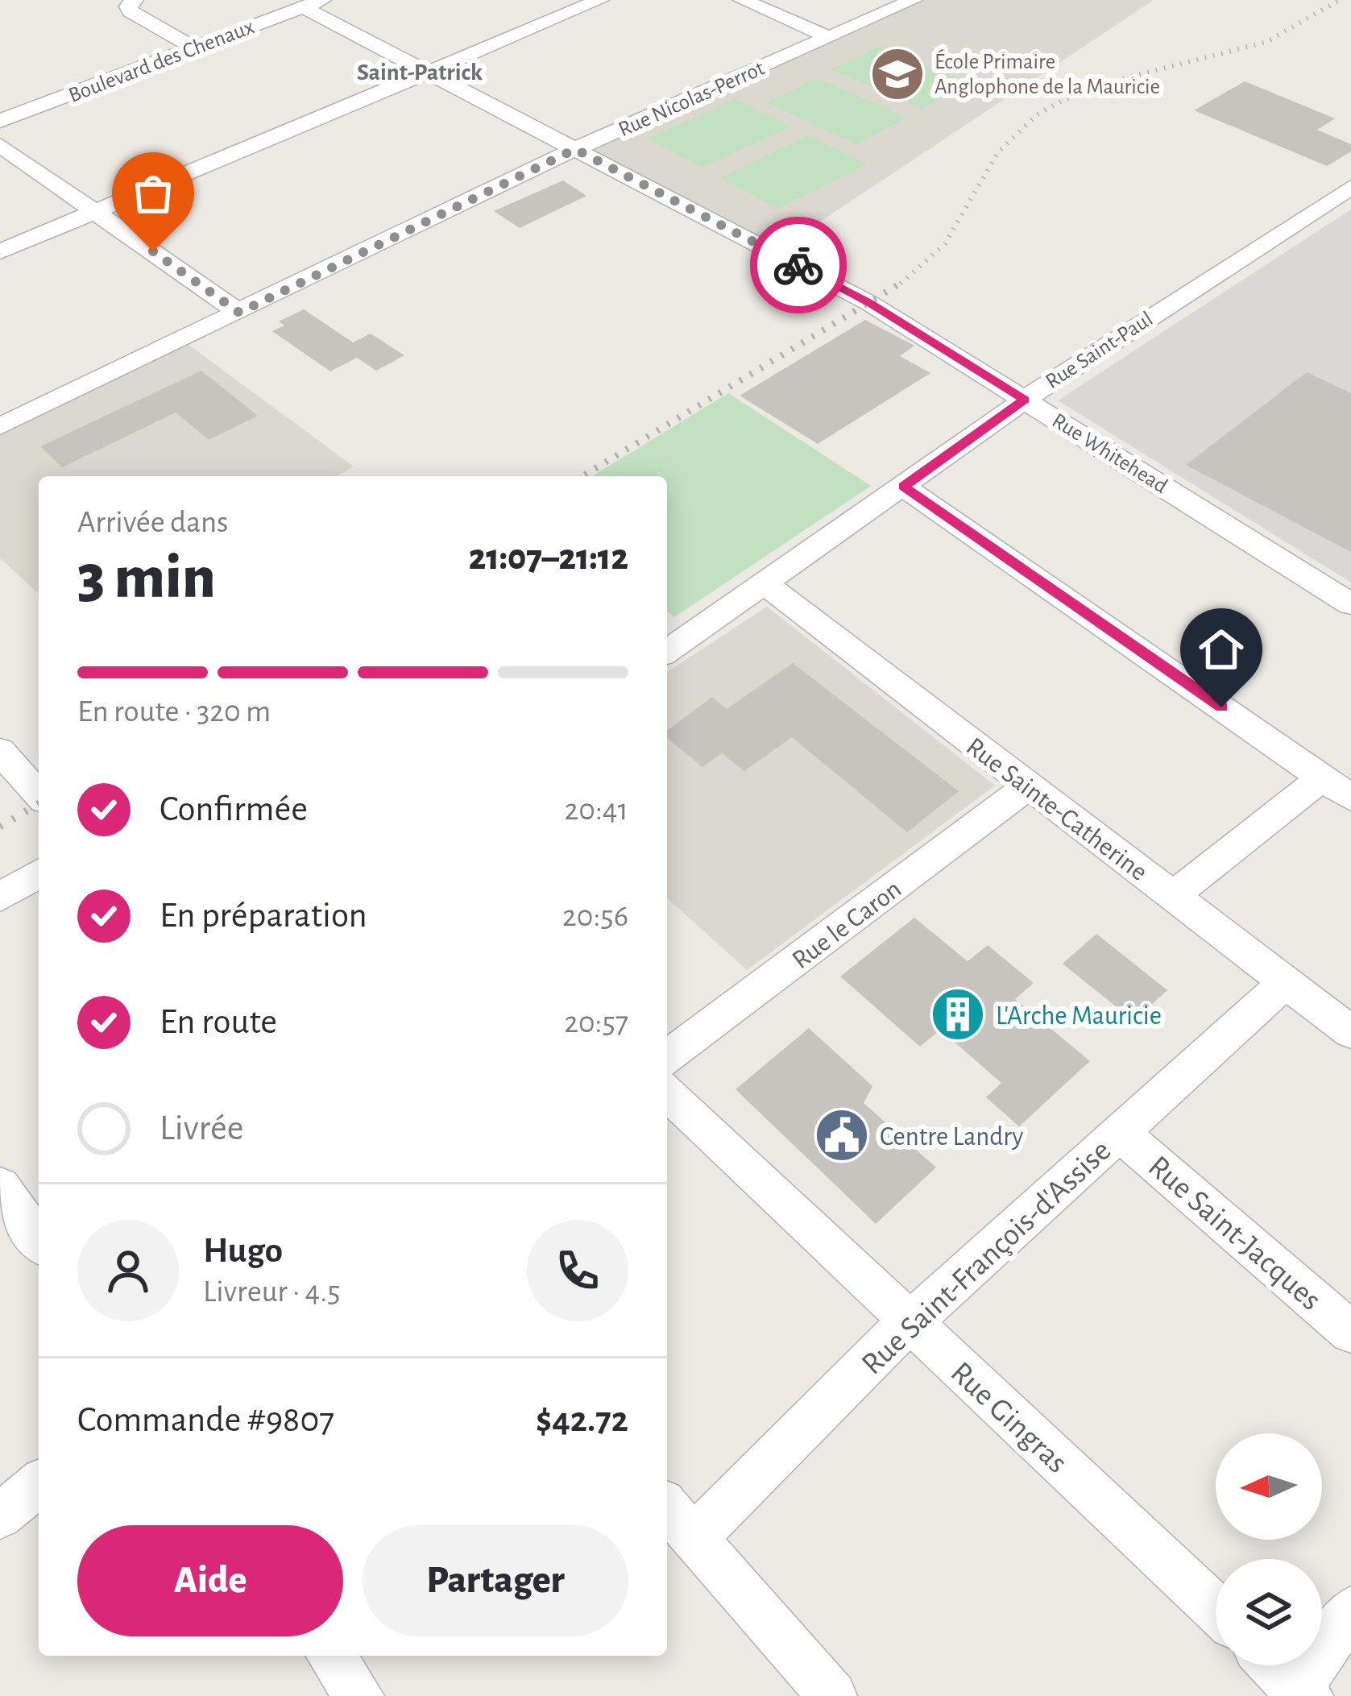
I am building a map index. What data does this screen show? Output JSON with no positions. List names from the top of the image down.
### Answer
{
  "streets": {
    "street": [
      "Boulevard des Chenaux",
      "Rue Nicolas-Perrot",
      "Rue Saint-Paul",
      "Rue Whitehead",
      "Rue Sainte-Catherine",
      "Rue le Caron",
      "Rue Saint-Jacques",
      "Rue Saint-François-d'Assise",
      "Rue Gingras"
    ]
  },
  "crossings": [
    ["Boulevard des Chenaux", "Rue Whitehead"],
    ["Rue Nicolas-Perrot", "Rue Whitehead"],
    ["Rue Saint-Paul", "Rue Whitehead"],
    ["Rue Saint-Paul", "Rue Sainte-Catherine"],
    ["Rue Sainte-Catherine", "Rue le Caron"],
    ["Rue Sainte-Catherine", "Rue Saint-François-d'Assise"],
    ["Rue Saint-Jacques", "Rue Saint-François-d'Assise"],
    ["Rue Saint-François-d'Assise", "Rue Gingras"]
  ],
  "districts": ["Saint-Patrick"],
  "places": {
    "school or university": ["École Primaire Anglophone de la Mauricie"],
    "building": ["L'Arche Mauricie"],
    "public building": ["Centre Landry"]
  },
  "north": "left",
  "page": {
    "heading": ["3 min", "Arrivée dans", "21:07–21:12"],
    "panel": [
      "Hugo",
      "Livreur · 4.5",
      "Commande #9807",
      "$42.72"
    ],
    "bar": "En route · 320 m",
    "list": [
      ["Confirmée", "20:41"],
      ["En préparation", "20:56"],
      ["En route", "20:57"],
      "Livrée"
    ],
    "buttons": ["Aide", "Partager"]
  }
}
